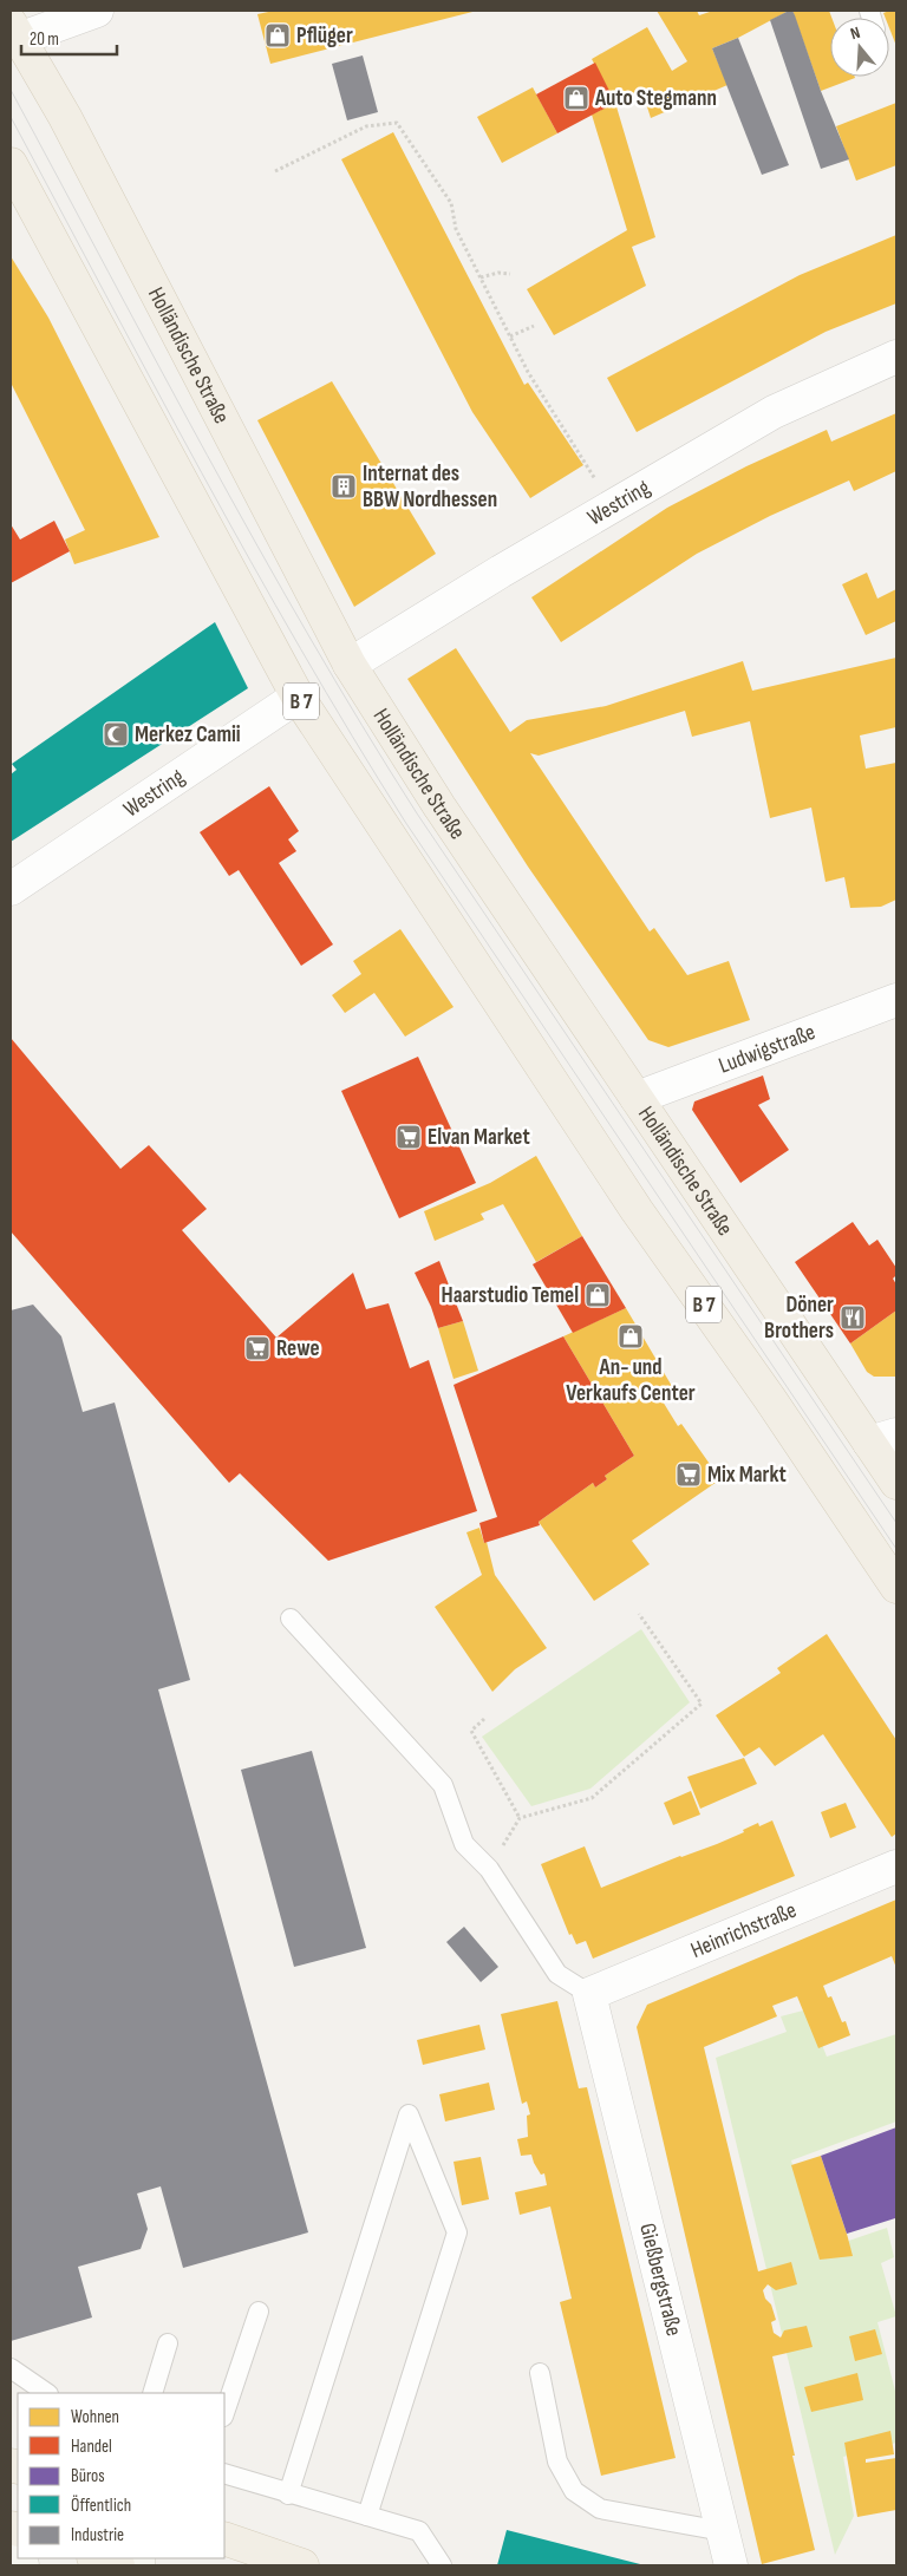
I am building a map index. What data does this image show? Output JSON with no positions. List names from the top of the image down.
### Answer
{
  "streets": {
    "main road": ["Holländische Straße", "B 7"],
    "street": [
      "Westring",
      "Ludwigstraße",
      "Heinrichstraße",
      "Gießbergstraße"
    ]
  },
  "crossings": [
    ["Holländische Straße", "Westring"],
    ["Holländische Straße", "Ludwigstraße"],
    ["Westring", "B 7"],
    ["Heinrichstraße", "Gießbergstraße"]
  ],
  "places": {
    "shop": [
      "Pflüger",
      "Auto Stegmann",
      "Haarstudio Temel",
      "An- und Verkaufs Center"
    ],
    "building": ["Internat des BBW Nordhessen"],
    "mosque": ["Merkez Camii"],
    "supermarket": ["Elvan Market", "Rewe", "Mix Markt"],
    "restaurant": ["Döner Brothers"]
  },
  "legend": [
    "Wohnen",
    "Handel",
    "Büros",
    "Öffentlich",
    "Industrie"
  ],
  "scale_bar": "20 m",
  "north": "top"
}
